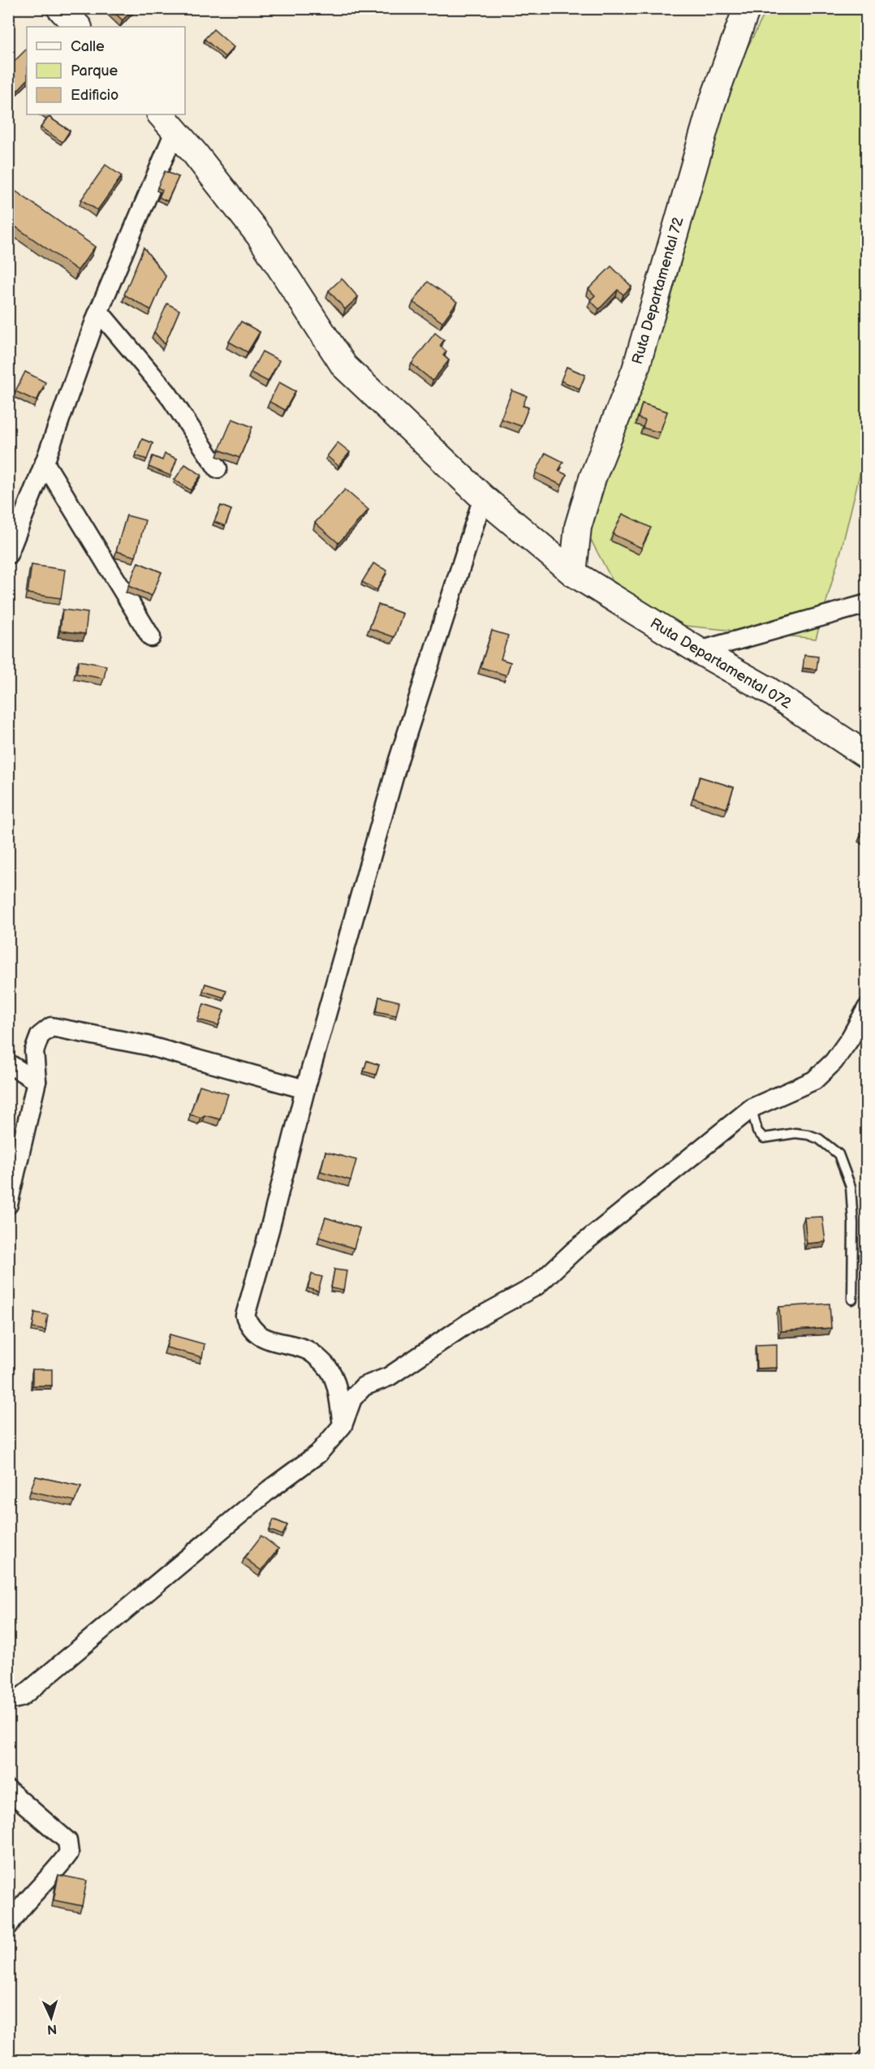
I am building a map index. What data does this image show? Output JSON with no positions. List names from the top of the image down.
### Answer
{
  "streets": {
    "main road": ["Ruta Departamental 72", "Ruta Departamental 072"]
  },
  "crossings": [
    ["Ruta Departamental 72", "Ruta Departamental 072"]
  ],
  "legend": ["Calle", "Parque", "Edificio"],
  "north": "bottom"
}
